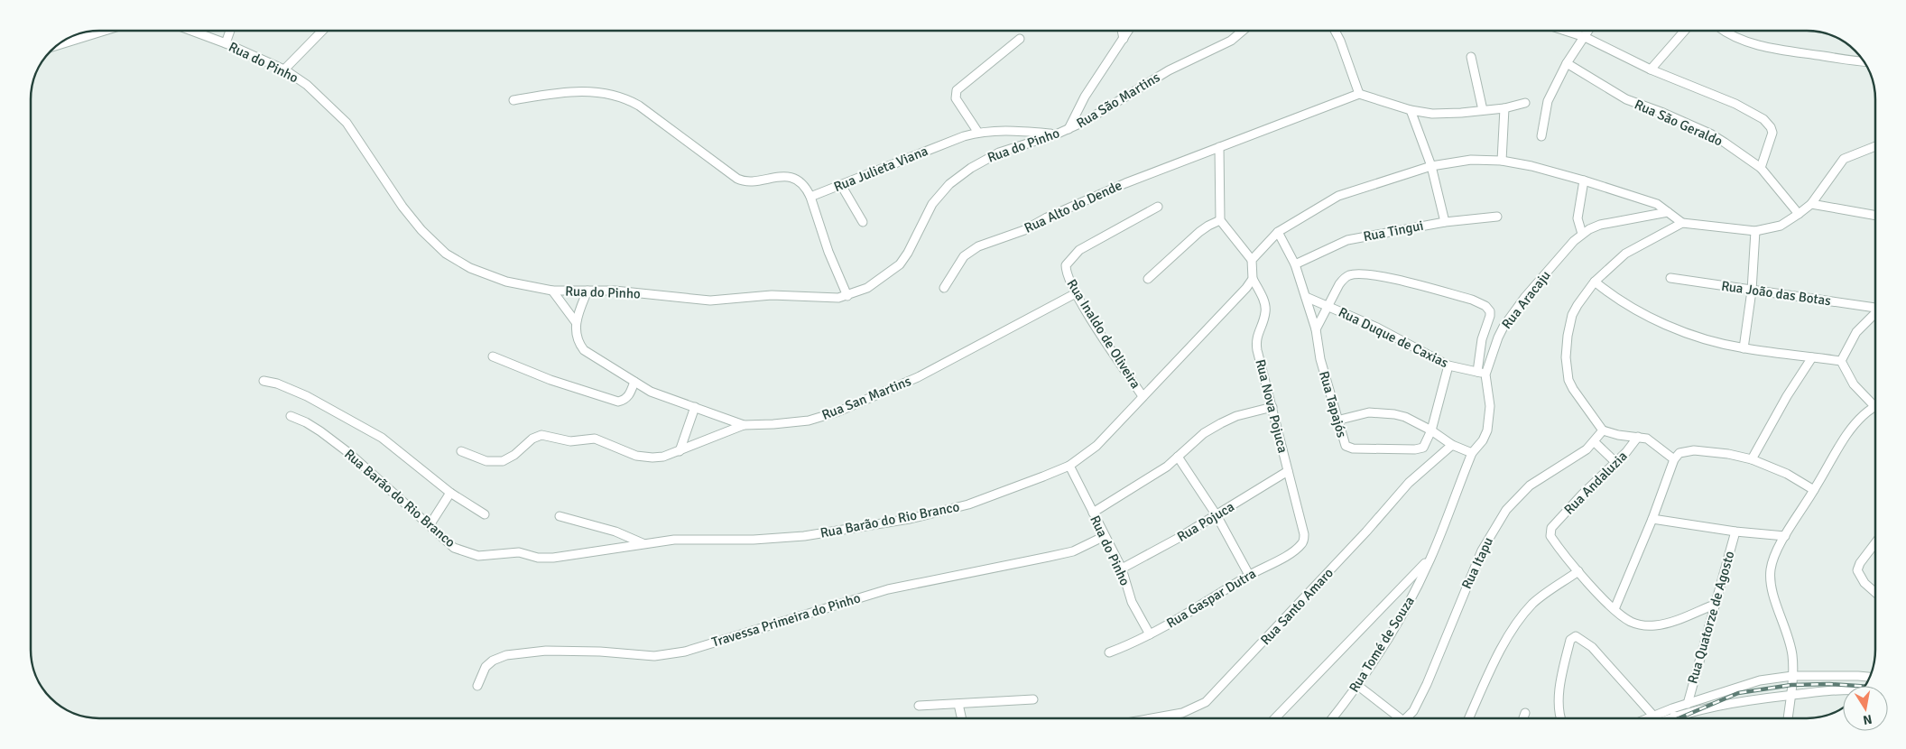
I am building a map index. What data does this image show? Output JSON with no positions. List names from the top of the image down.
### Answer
{
  "streets": {
    "street": [
      "Rua do Pinho",
      "Rua São Martins",
      "Rua São Geraldo",
      "Rua Julieta Viana",
      "Rua Alto do Dende",
      "Rua Tingui",
      "Rua João das Botas",
      "Rua Aracaju",
      "Rua Inaldo de Oliveira",
      "Rua Duque de Caxias",
      "Rua San Martins",
      "Rua Tapajós",
      "Rua Nova Pojuca",
      "Rua Andaluzia",
      "Rua Barão do Rio Branco",
      "Rua Pojuca",
      "Rua Itapu",
      "Rua Gaspar Dutra",
      "Rua Santo Amaro",
      "Rua Quatorze de Agosto",
      "Travessa Primeira do Pinho",
      "Rua Tomé de Souza"
    ]
  },
  "crossings": [
    ["Rua do Pinho", "Rua São Martins"],
    ["Rua do Pinho", "Rua Julieta Viana"],
    ["Rua do Pinho", "Rua Barão do Rio Branco"],
    ["Rua do Pinho", "Rua Pojuca"],
    ["Rua do Pinho", "Rua Gaspar Dutra"],
    ["Rua do Pinho", "Travessa Primeira do Pinho"],
    ["Rua Tingui", "Rua Tapajós"],
    ["Rua Aracaju", "Rua Duque de Caxias"],
    ["Rua Aracaju", "Rua Tomé de Souza"],
    ["Rua Inaldo de Oliveira", "Rua San Martins"],
    ["Rua Inaldo de Oliveira", "Rua Barão do Rio Branco"],
    ["Rua Duque de Caxias", "Rua Tapajós"],
    ["Rua Nova Pojuca", "Rua Barão do Rio Branco"],
    ["Rua Nova Pojuca", "Rua Pojuca"],
    ["Rua Nova Pojuca", "Rua Gaspar Dutra"]
  ],
  "north": "bottom"
}
